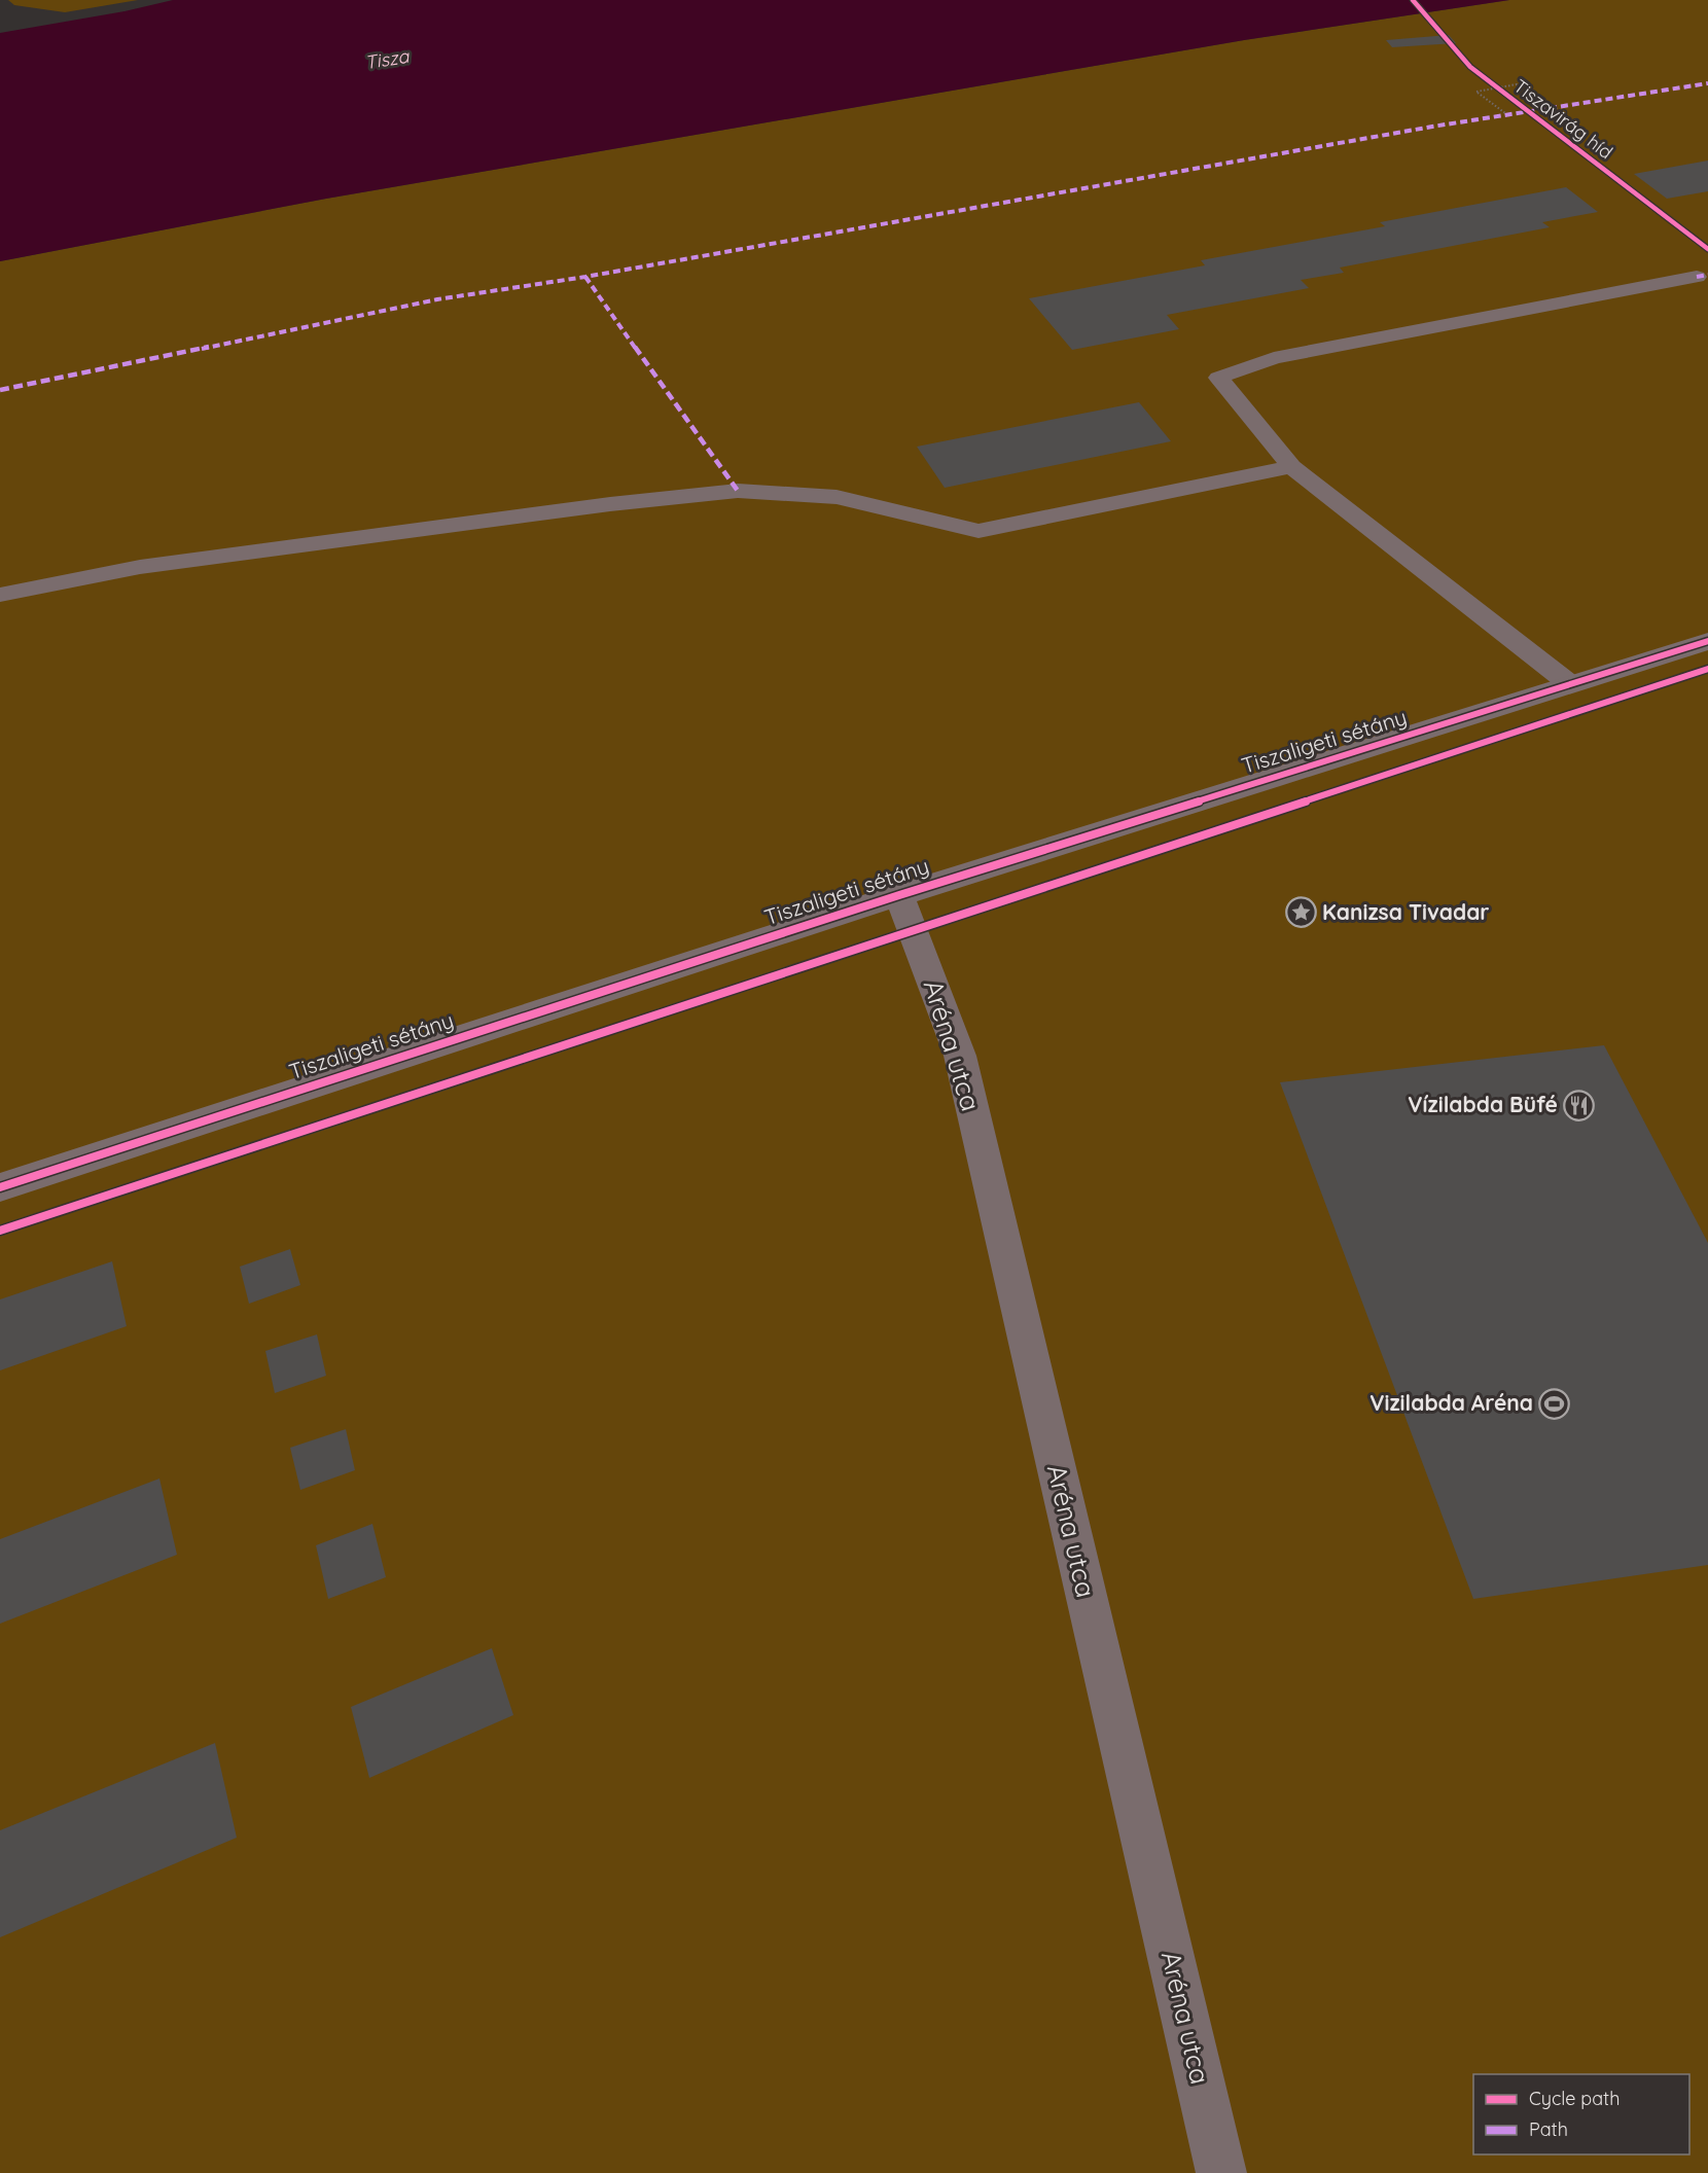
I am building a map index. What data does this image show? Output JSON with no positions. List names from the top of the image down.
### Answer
{
  "streets": {
    "street": ["Tiszaligeti sétány", "Aréna utca"],
    "cycle path": ["Tiszavirág híd"]
  },
  "crossings": [
    ["Tiszaligeti sétány", "Aréna utca"]
  ],
  "water": ["Tisza"],
  "places": {
    "place": ["Kanizsa Tivadar"],
    "restaurant": ["Vízilabda Büfé"],
    "sports": ["Vizilabda Aréna"]
  },
  "legend": ["Cycle path", "Path"]
}
